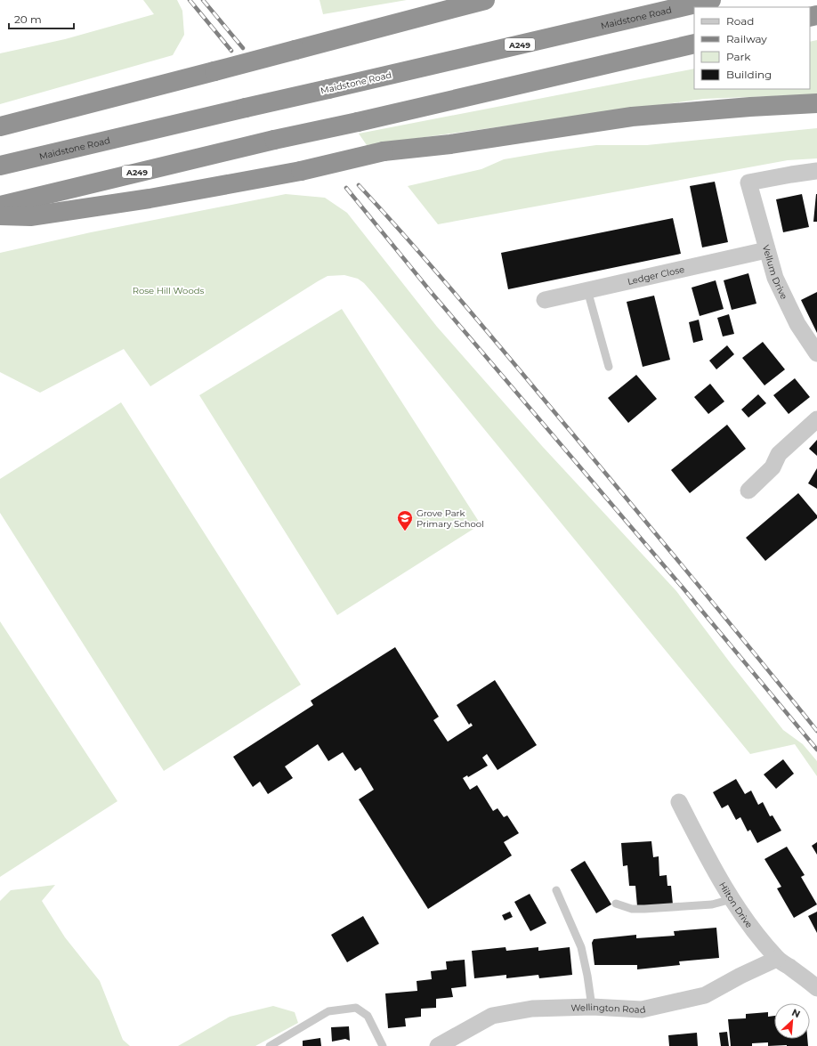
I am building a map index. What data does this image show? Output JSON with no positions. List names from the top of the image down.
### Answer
{
  "streets": {
    "highway": ["Maidstone Road", "A249"],
    "street": [
      "Vellum Drive",
      "Ledger Close",
      "Hilton Drive",
      "Wellington Road"
    ]
  },
  "crossings": [
    ["Vellum Drive", "Ledger Close"],
    ["Hilton Drive", "Wellington Road"]
  ],
  "parks": ["Rose Hill Woods"],
  "places": {
    "school or university": ["Grove Park Primary School"]
  },
  "legend": [
    "Road",
    "Railway",
    "Park",
    "Building"
  ],
  "scale_bar": "20 m",
  "north": "top right"
}
